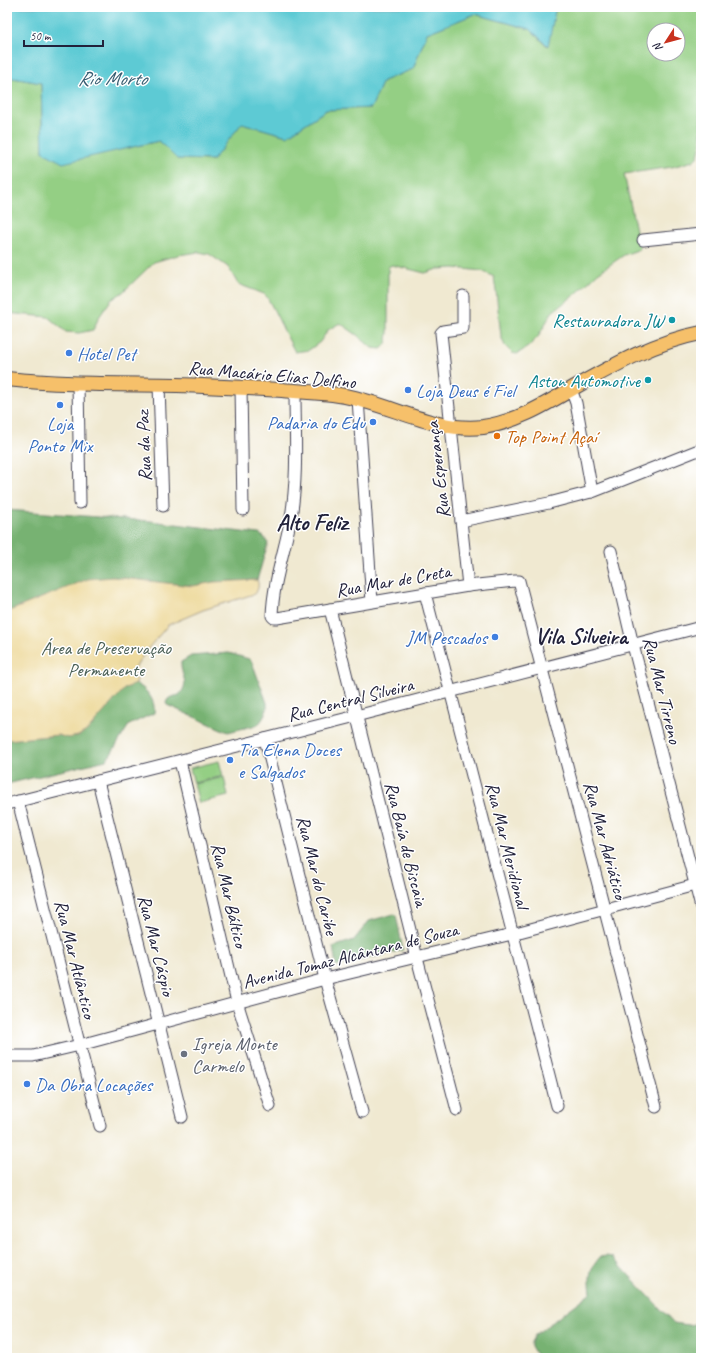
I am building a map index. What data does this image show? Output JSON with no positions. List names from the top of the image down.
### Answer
{
  "streets": {
    "main road": ["Rua Macário Elias Delfino"],
    "street": [
      "Rua da Paz",
      "Rua Esperança",
      "Rua Mar de Creta",
      "Rua Mar Tirreno",
      "Rua Central Silveira",
      "Rua Mar Adriático",
      "Rua Baía de Biscaia",
      "Rua Mar Meridional",
      "Rua Mar do Caribe",
      "Rua Mar Báltico",
      "Rua Mar Cáspio",
      "Avenida Tomaz Alcântara de Souza",
      "Rua Mar Atlântico"
    ]
  },
  "crossings": [
    ["Rua Macário Elias Delfino", "Rua da Paz"],
    ["Rua Macário Elias Delfino", "Rua Esperança"],
    ["Rua Macário Elias Delfino", "Rua Mar de Creta"],
    ["Rua Esperança", "Rua Mar de Creta"],
    ["Rua Mar de Creta", "Rua Mar Adriático"],
    ["Rua Mar de Creta", "Rua Baía de Biscaia"],
    ["Rua Mar de Creta", "Rua Mar Meridional"],
    ["Rua Mar Tirreno", "Rua Central Silveira"],
    ["Rua Mar Tirreno", "Avenida Tomaz Alcântara de Souza"],
    ["Rua Central Silveira", "Rua Mar Adriático"],
    ["Rua Central Silveira", "Rua Baía de Biscaia"],
    ["Rua Central Silveira", "Rua Mar Meridional"],
    ["Rua Central Silveira", "Rua Mar do Caribe"],
    ["Rua Central Silveira", "Rua Mar Báltico"],
    ["Rua Central Silveira", "Rua Mar Cáspio"],
    ["Rua Central Silveira", "Rua Mar Atlântico"],
    ["Rua Mar Adriático", "Avenida Tomaz Alcântara de Souza"],
    ["Rua Baía de Biscaia", "Avenida Tomaz Alcântara de Souza"],
    ["Rua Mar Meridional", "Avenida Tomaz Alcântara de Souza"],
    ["Rua Mar do Caribe", "Avenida Tomaz Alcântara de Souza"],
    ["Rua Mar Báltico", "Avenida Tomaz Alcântara de Souza"],
    ["Rua Mar Cáspio", "Avenida Tomaz Alcântara de Souza"],
    ["Avenida Tomaz Alcântara de Souza", "Rua Mar Atlântico"]
  ],
  "districts": ["Alto Feliz", "Vila Silveira"],
  "water": ["Rio Morto"],
  "parks": ["Área de Preservação Permanente"],
  "places": [
    "Restauradora JW",
    "Hotel Pet",
    "Aston Automotive",
    "Loja Deus é Fiel",
    "Loja Ponto Mix",
    "Padaria do Edu",
    "Top Point Açaí",
    "JM Pescados",
    "Tia Elena Doces e Salgados",
    "Igreja Monte Carmelo",
    "Da Obra Locações"
  ],
  "scale_bar": "50 m",
  "north": "bottom left"
}
